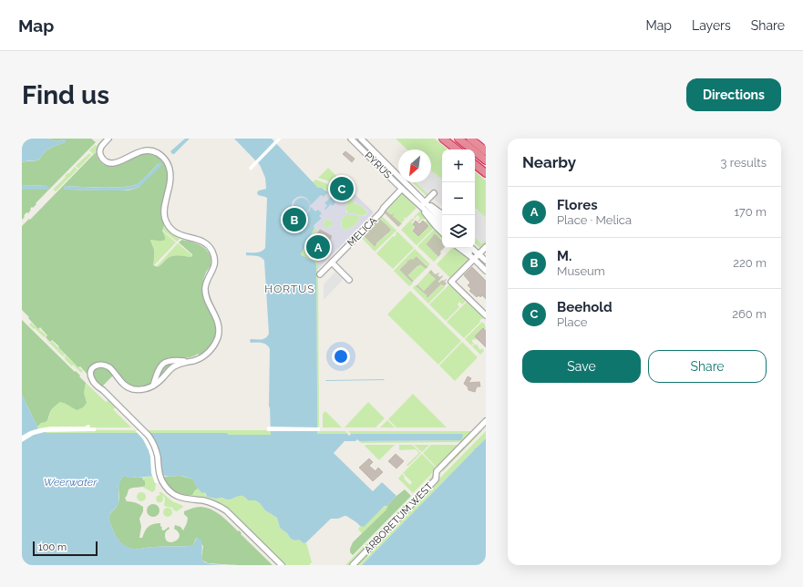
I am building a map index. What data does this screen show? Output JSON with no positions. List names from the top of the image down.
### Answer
{
  "streets": {
    "street": ["PYRUS", "MELICA", "ARBORETUM WEST"]
  },
  "crossings": [
    ["PYRUS", "MELICA"]
  ],
  "districts": ["HORTUS"],
  "water": ["Weerwater"],
  "scale_bar": "100 m",
  "north": "bottom left",
  "page": {
    "header": "Map",
    "nav": ["Map", "Layers", "Share"],
    "buttons": [
      "Directions",
      ["Save", "Share"]
    ],
    "title": "Find us",
    "heading": ["Nearby", "3 results"],
    "map_buttons": ["+", "−"],
    "pins": ["C", "B", "A"],
    "list": [
      {
        "mark": "A",
        "name": "Flores",
        "note": "Place · Melica",
        "value": "170 m"
      },
      {
        "mark": "B",
        "name": "M.",
        "note": "Museum",
        "value": "220 m"
      },
      {
        "mark": "C",
        "name": "Beehold",
        "note": "Place",
        "value": "260 m"
      }
    ],
    "scale": "100 m"
  }
}
